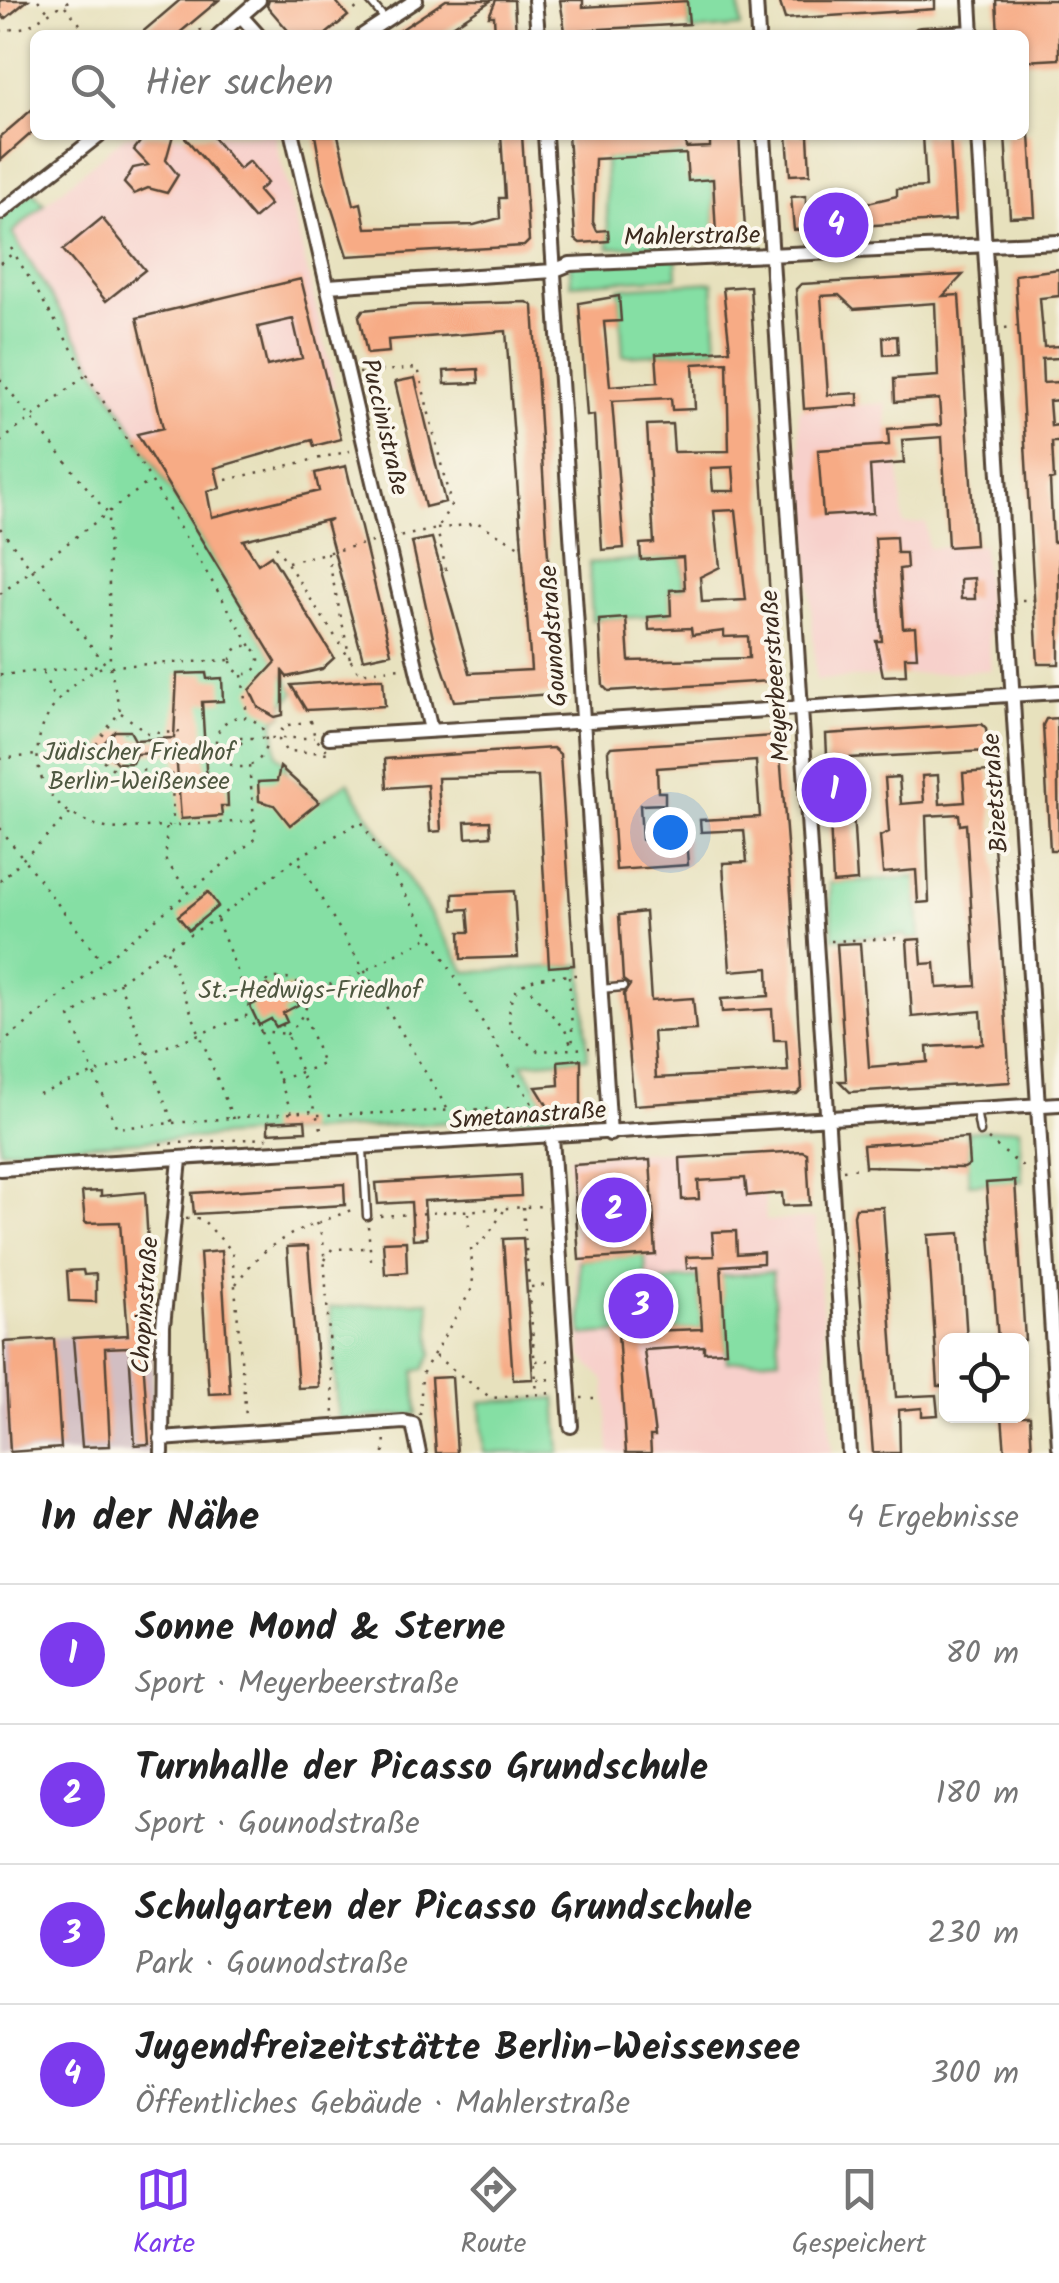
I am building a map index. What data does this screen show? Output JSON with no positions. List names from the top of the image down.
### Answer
{
  "streets": {
    "street": [
      "Mahlerstraße",
      "Puccinistraße",
      "Gounodstraße",
      "Meyerbeerstraße",
      "Bizetstraße",
      "Smetanastraße",
      "Chopinstraße"
    ]
  },
  "crossings": [
    ["Mahlerstraße", "Puccinistraße"],
    ["Mahlerstraße", "Gounodstraße"],
    ["Mahlerstraße", "Meyerbeerstraße"],
    ["Mahlerstraße", "Bizetstraße"],
    ["Gounodstraße", "Smetanastraße"],
    ["Meyerbeerstraße", "Smetanastraße"],
    ["Bizetstraße", "Smetanastraße"],
    ["Smetanastraße", "Chopinstraße"]
  ],
  "parks": ["Jüdischer Friedhof Berlin-Weißensee", "St.-Hedwigs-Friedhof"],
  "page": {
    "search": "Hier suchen",
    "pins": [
      "4",
      "1",
      "2",
      "3"
    ],
    "heading": ["In der Nähe", "4 Ergebnisse"],
    "list": [
      {
        "mark": "1",
        "name": "Sonne Mond & Sterne",
        "note": "Sport · Meyerbeerstraße",
        "value": "80 m"
      },
      {
        "mark": "2",
        "name": "Turnhalle der Picasso Grundschule",
        "note": "Sport · Gounodstraße",
        "value": "180 m"
      },
      {
        "mark": "3",
        "name": "Schulgarten der Picasso Grundschule",
        "note": "Park · Gounodstraße",
        "value": "230 m"
      },
      {
        "mark": "4",
        "name": "Jugendfreizeitstätte Berlin-Weissensee",
        "note": "Öffentliches Gebäude · Mahlerstraße",
        "value": "300 m"
      }
    ],
    "nav": ["Karte", "Route", "Gespeichert"]
  }
}
